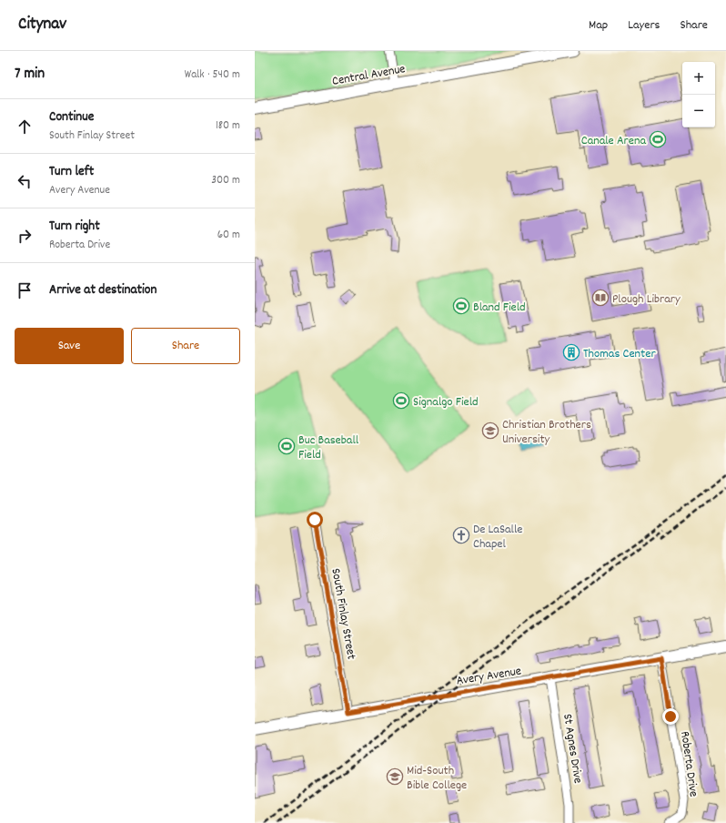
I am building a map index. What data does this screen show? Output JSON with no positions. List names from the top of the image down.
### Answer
{
  "streets": {
    "street": [
      "Central Avenue",
      "South Finlay Street",
      "Avery Avenue",
      "St Agnes Drive",
      "Roberta Drive"
    ]
  },
  "crossings": [
    ["South Finlay Street", "Avery Avenue"],
    ["Avery Avenue", "St Agnes Drive"],
    ["Avery Avenue", "Roberta Drive"]
  ],
  "places": {
    "sports": [
      "Canale Arena",
      "Bland Field",
      "Signalgo Field",
      "Buc Baseball Field"
    ],
    "library": ["Plough Library"],
    "building": ["Thomas Center"],
    "school or university": ["Christian Brothers University", "Mid-South Bible College"],
    "church": ["De LaSalle Chapel"]
  },
  "page": {
    "header": "Citynav",
    "nav": ["Map", "Layers", "Share"],
    "heading": ["7 min", "Walk · 540 m"],
    "map_buttons": ["+", "−"],
    "list": [
      ["Continue", "South Finlay Street", "180 m"],
      ["Turn left", "Avery Avenue", "300 m"],
      ["Turn right", "Roberta Drive", "60 m"],
      "Arrive at destination"
    ],
    "buttons": ["Save", "Share"]
  }
}
